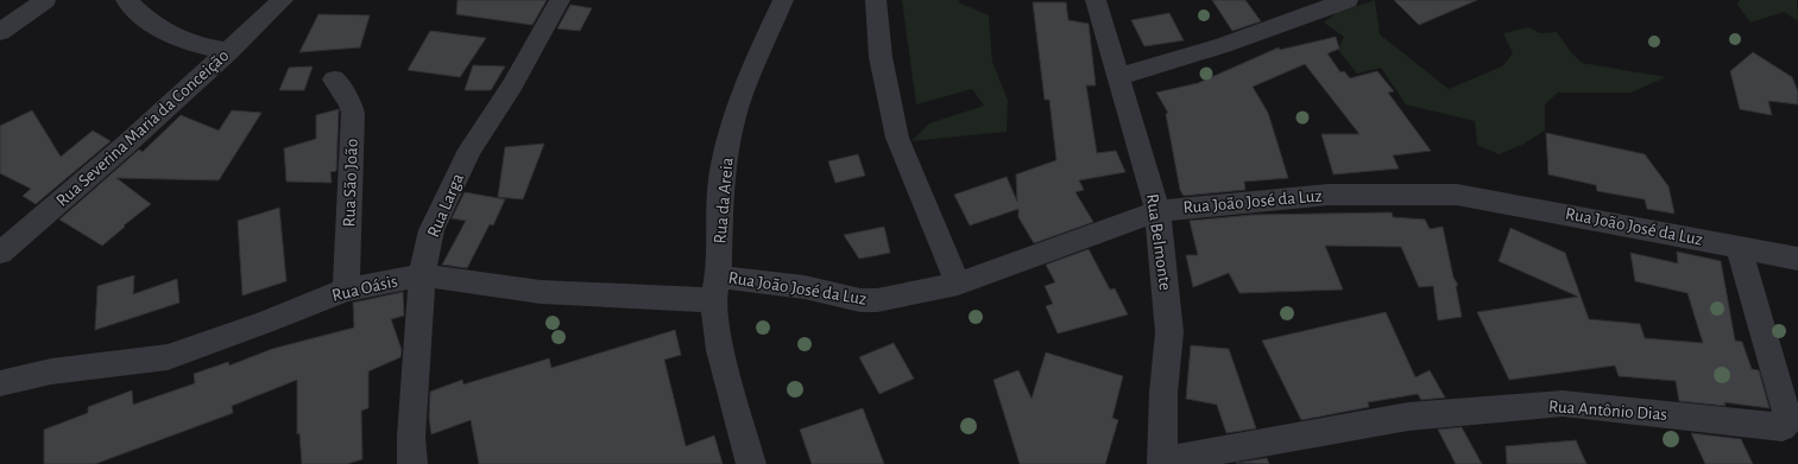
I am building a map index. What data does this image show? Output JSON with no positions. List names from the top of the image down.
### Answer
{
  "streets": {
    "street": [
      "Rua Severina Maria da Conceição",
      "Rua São João",
      "Rua da Areia",
      "Rua João José da Luz",
      "Rua Larga",
      "Rua Belmonte",
      "Rua Oásis",
      "Rua Antônio Dias"
    ]
  },
  "crossings": [
    ["Rua São João", "Rua Oásis"],
    ["Rua da Areia", "Rua João José da Luz"],
    ["Rua da Areia", "Rua Oásis"],
    ["Rua João José da Luz", "Rua Belmonte"],
    ["Rua João José da Luz", "Rua Oásis"],
    ["Rua João José da Luz", "Rua Antônio Dias"],
    ["Rua Larga", "Rua Oásis"],
    ["Rua Belmonte", "Rua Antônio Dias"]
  ]
}
